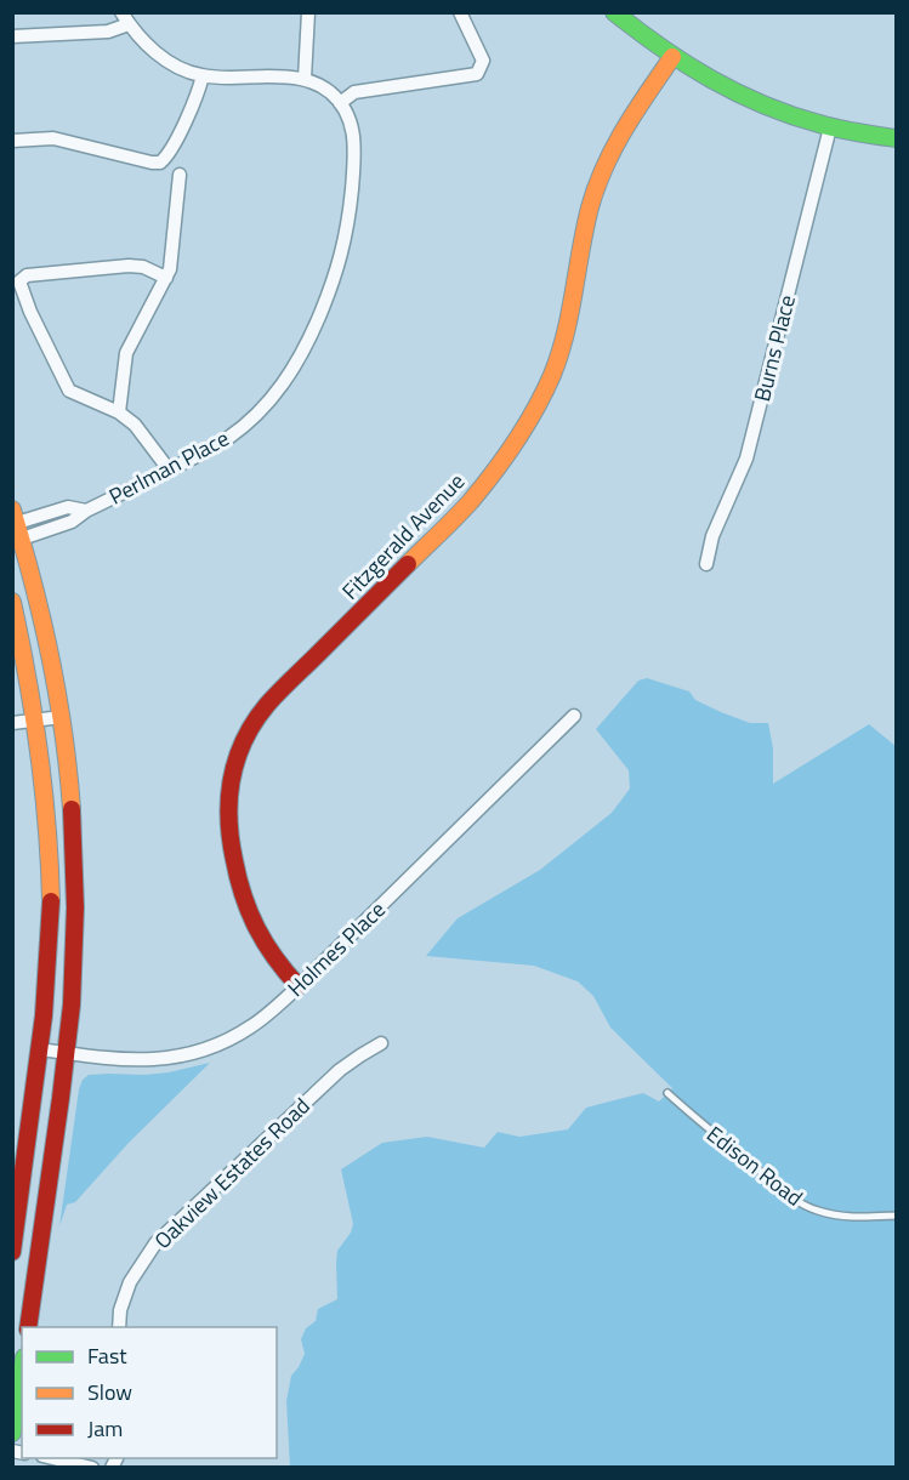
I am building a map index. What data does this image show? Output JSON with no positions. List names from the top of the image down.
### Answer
{
  "streets": {
    "main road": ["Fitzgerald Avenue"],
    "street": [
      "Burns Place",
      "Perlman Place",
      "Holmes Place",
      "Oakview Estates Road"
    ],
    "lane": ["Edison Road"]
  },
  "crossings": [
    ["Fitzgerald Avenue", "Holmes Place"]
  ],
  "legend": ["Fast", "Slow", "Jam"]
}
